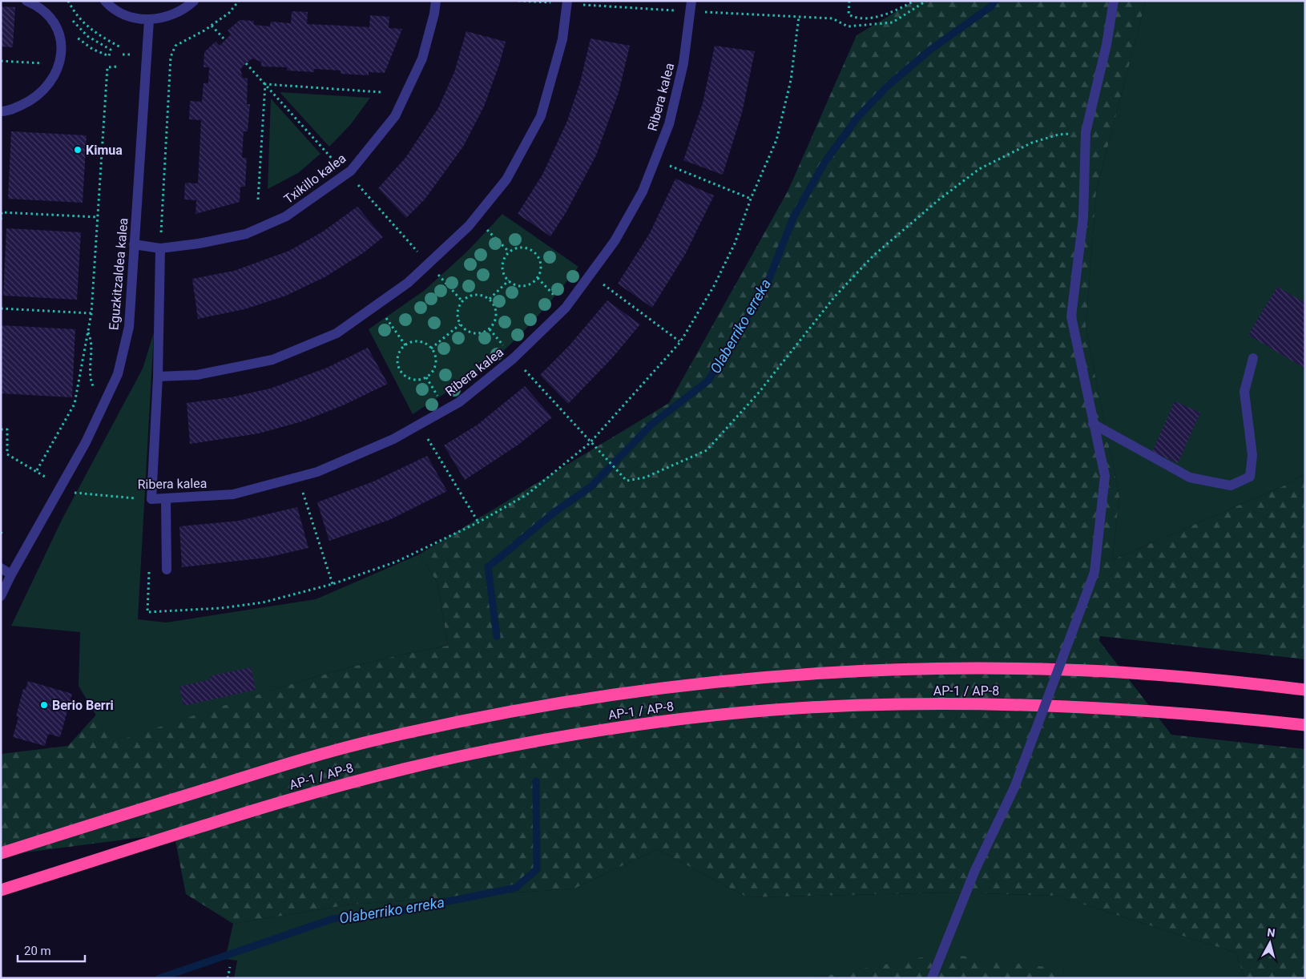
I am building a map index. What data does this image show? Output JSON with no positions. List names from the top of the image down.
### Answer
{
  "streets": {
    "highway": ["AP-1 / AP-8"],
    "street": ["Ribera kalea", "Txikillo kalea", "Eguzkitzaldea kalea"]
  },
  "crossings": [
    ["Ribera kalea", "Eguzkitzaldea kalea"],
    ["Txikillo kalea", "Eguzkitzaldea kalea"]
  ],
  "water": ["Olaberriko erreka"],
  "places": ["Kimua", "Berio Berri"],
  "scale_bar": "20 m",
  "north": "top"
}
